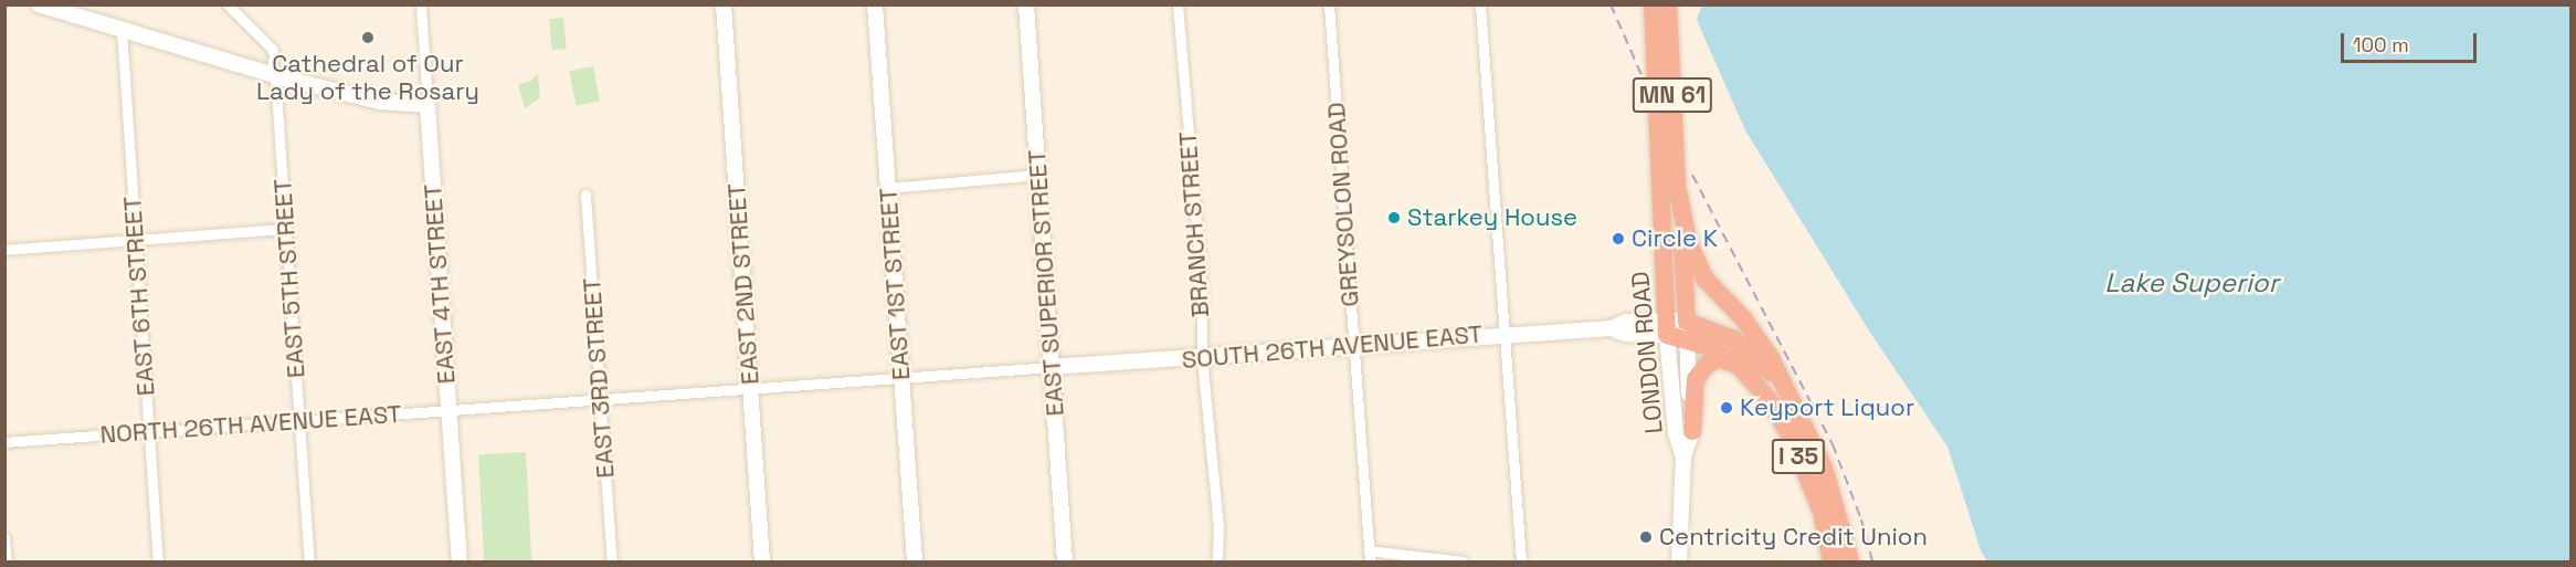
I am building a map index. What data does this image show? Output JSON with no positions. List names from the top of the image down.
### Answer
{
  "streets": {
    "highway": ["MN 61", "LONDON ROAD", "I 35"],
    "street": [
      "GREYSOLON ROAD",
      "BRANCH STREET",
      "EAST 5TH STREET",
      "EAST SUPERIOR STREET",
      "EAST 4TH STREET",
      "EAST 2ND STREET",
      "EAST 1ST STREET",
      "EAST 6TH STREET",
      "SOUTH 26TH AVENUE EAST",
      "EAST 3RD STREET",
      "NORTH 26TH AVENUE EAST"
    ]
  },
  "crossings": [
    ["MN 61", "LONDON ROAD"],
    ["GREYSOLON ROAD", "SOUTH 26TH AVENUE EAST"],
    ["BRANCH STREET", "SOUTH 26TH AVENUE EAST"],
    ["EAST 5TH STREET", "NORTH 26TH AVENUE EAST"],
    ["EAST SUPERIOR STREET", "SOUTH 26TH AVENUE EAST"],
    ["EAST SUPERIOR STREET", "NORTH 26TH AVENUE EAST"],
    ["EAST 4TH STREET", "NORTH 26TH AVENUE EAST"],
    ["EAST 2ND STREET", "NORTH 26TH AVENUE EAST"],
    ["EAST 1ST STREET", "NORTH 26TH AVENUE EAST"],
    ["EAST 6TH STREET", "NORTH 26TH AVENUE EAST"],
    ["SOUTH 26TH AVENUE EAST", "LONDON ROAD"],
    ["SOUTH 26TH AVENUE EAST", "NORTH 26TH AVENUE EAST"],
    ["LONDON ROAD", "I 35"],
    ["EAST 3RD STREET", "NORTH 26TH AVENUE EAST"]
  ],
  "water": ["Lake Superior"],
  "places": [
    "Cathedral of Our Lady of the Rosary",
    "Starkey House",
    "Circle K",
    "Keyport Liquor",
    "Centricity Credit Union"
  ],
  "scale_bar": "100 m"
}
